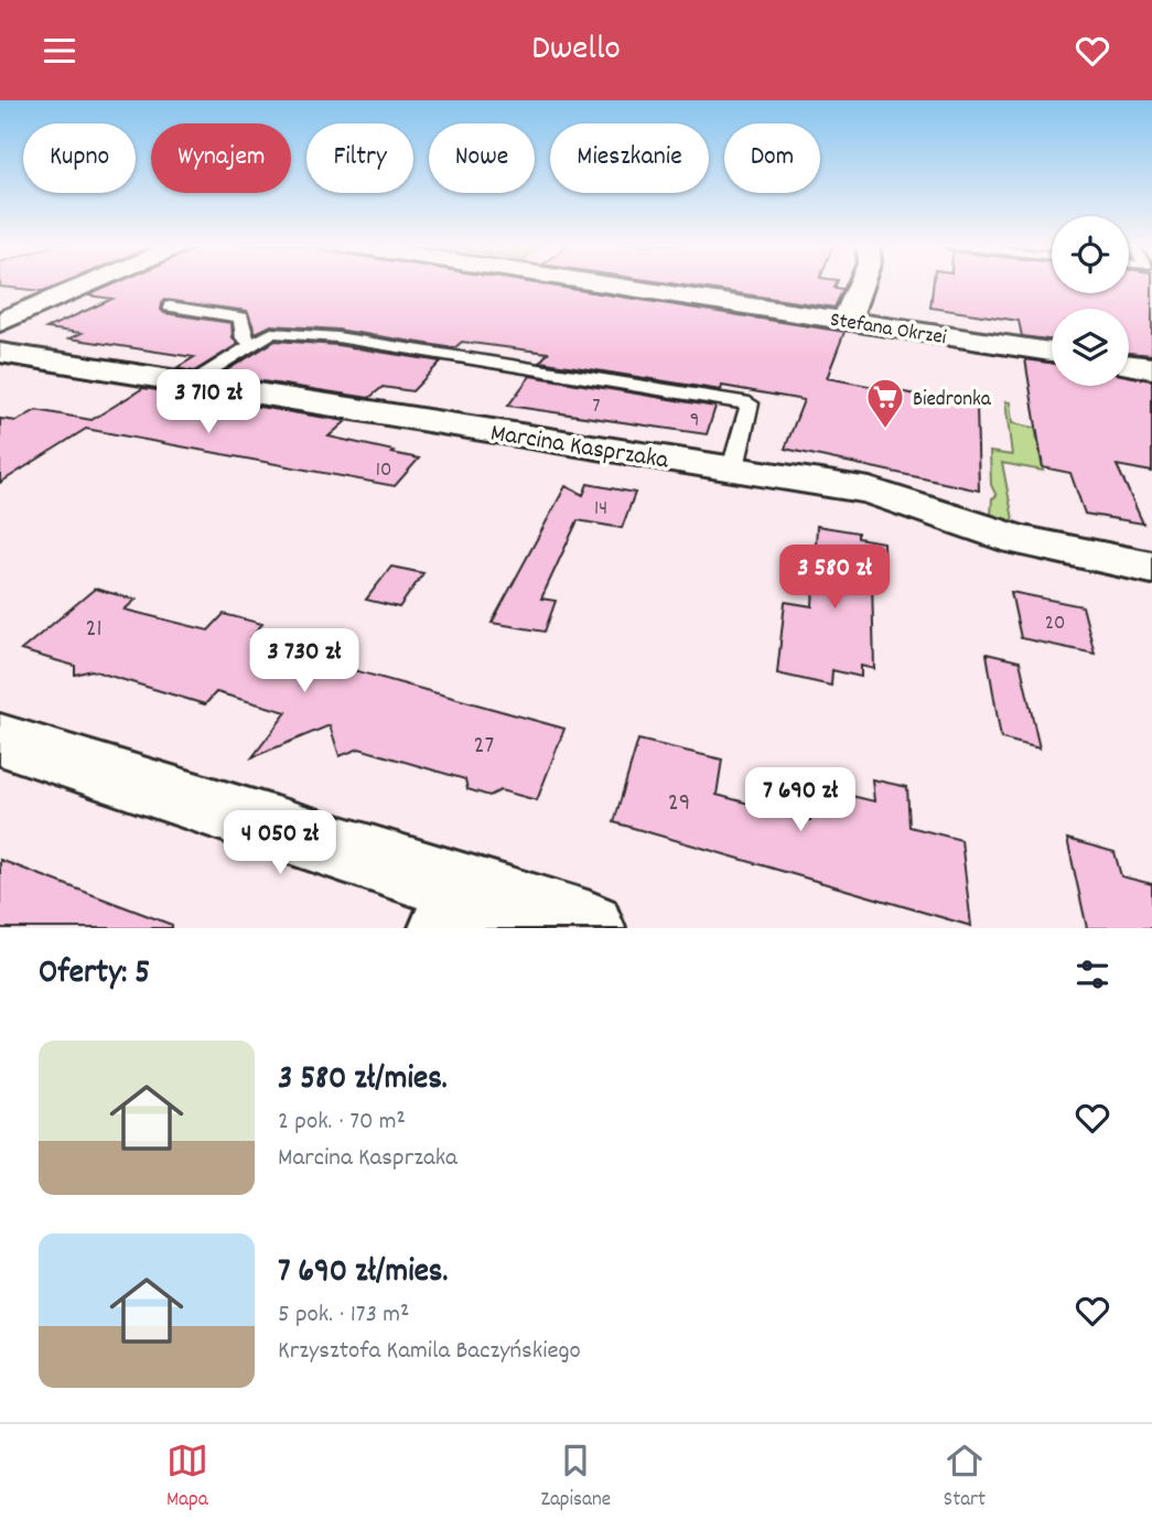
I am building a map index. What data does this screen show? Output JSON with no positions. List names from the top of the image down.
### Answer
{
  "streets": {
    "street": ["Stefana Okrzei", "Marcina Kasprzaka"]
  },
  "places": {
    "supermarket": ["Biedronka"]
  },
  "house_numbers": [
    "7",
    "9",
    "10",
    "14",
    "20",
    "21",
    "27",
    "29"
  ],
  "page": {
    "header": "Dwello",
    "chip": [
      "Kupno",
      "Wynajem",
      "Filtry",
      "Nowe",
      "Mieszkanie",
      "Dom"
    ],
    "price": [
      "3 710 zł",
      "3 580 zł",
      "3 730 zł",
      "7 690 zł",
      "4 050 zł"
    ],
    "heading": "Oferty: 5",
    "list": [
      {
        "name": "3 580 zł/mies.",
        "note": "2 pok. · 70 m² · Marcina Kasprzaka"
      },
      {
        "name": "7 690 zł/mies.",
        "note": "5 pok. · 173 m² · Krzysztofa Kamila Baczyńskiego"
      }
    ],
    "tabs": ["Mapa", "Zapisane", "Start"]
  }
}
